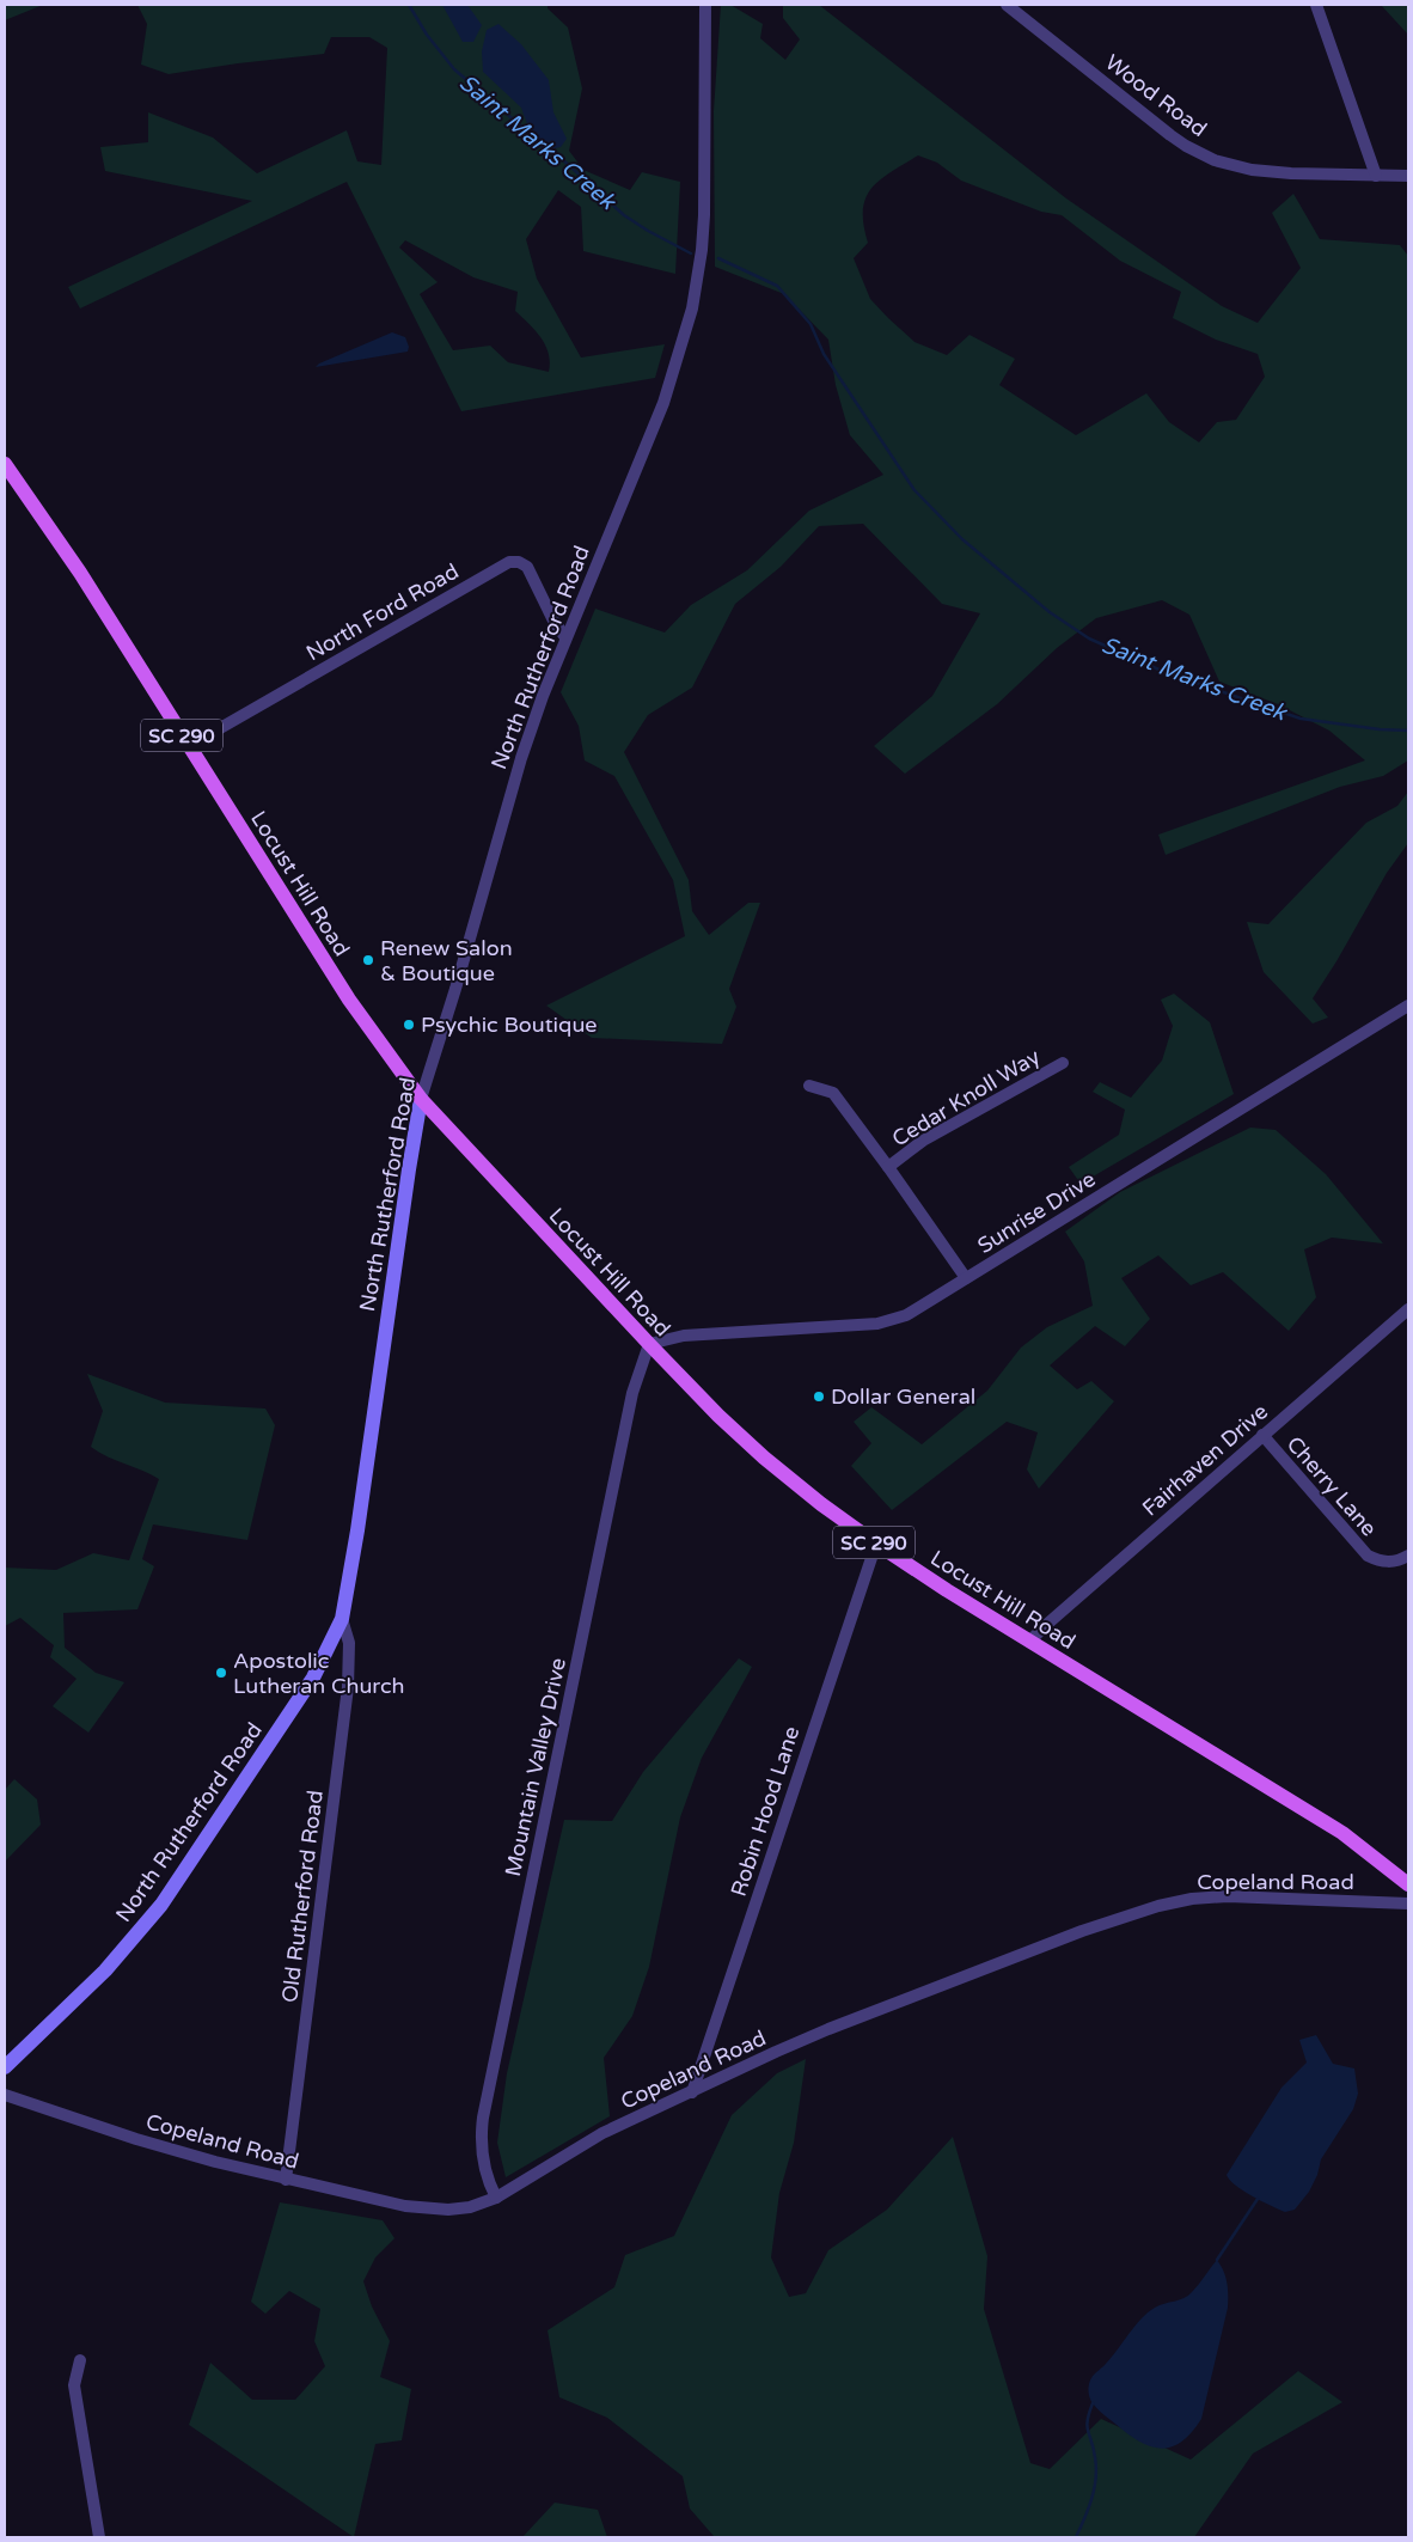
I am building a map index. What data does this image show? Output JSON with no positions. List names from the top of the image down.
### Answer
{
  "streets": {
    "main road": ["SC 290", "Locust Hill Road"],
    "street": [
      "Wood Road",
      "North Ford Road",
      "North Rutherford Road",
      "Cedar Knoll Way",
      "Sunrise Drive",
      "Fairhaven Drive",
      "Cherry Lane",
      "Mountain Valley Drive",
      "Robin Hood Lane",
      "Copeland Road",
      "Old Rutherford Road"
    ]
  },
  "crossings": [
    ["North Ford Road", "North Rutherford Road"],
    ["North Ford Road", "Locust Hill Road"],
    ["North Rutherford Road", "Locust Hill Road"],
    ["North Rutherford Road", "Old Rutherford Road"],
    ["Locust Hill Road", "Sunrise Drive"],
    ["Locust Hill Road", "Fairhaven Drive"],
    ["Locust Hill Road", "Mountain Valley Drive"],
    ["Locust Hill Road", "Robin Hood Lane"],
    ["Sunrise Drive", "Mountain Valley Drive"],
    ["Fairhaven Drive", "Cherry Lane"],
    ["Mountain Valley Drive", "Copeland Road"],
    ["Robin Hood Lane", "Copeland Road"],
    ["Copeland Road", "Old Rutherford Road"]
  ],
  "water": ["Saint Marks Creek"],
  "places": [
    "Renew Salon & Boutique",
    "Psychic Boutique",
    "Dollar General",
    "Apostolic Lutheran Church"
  ]
}
